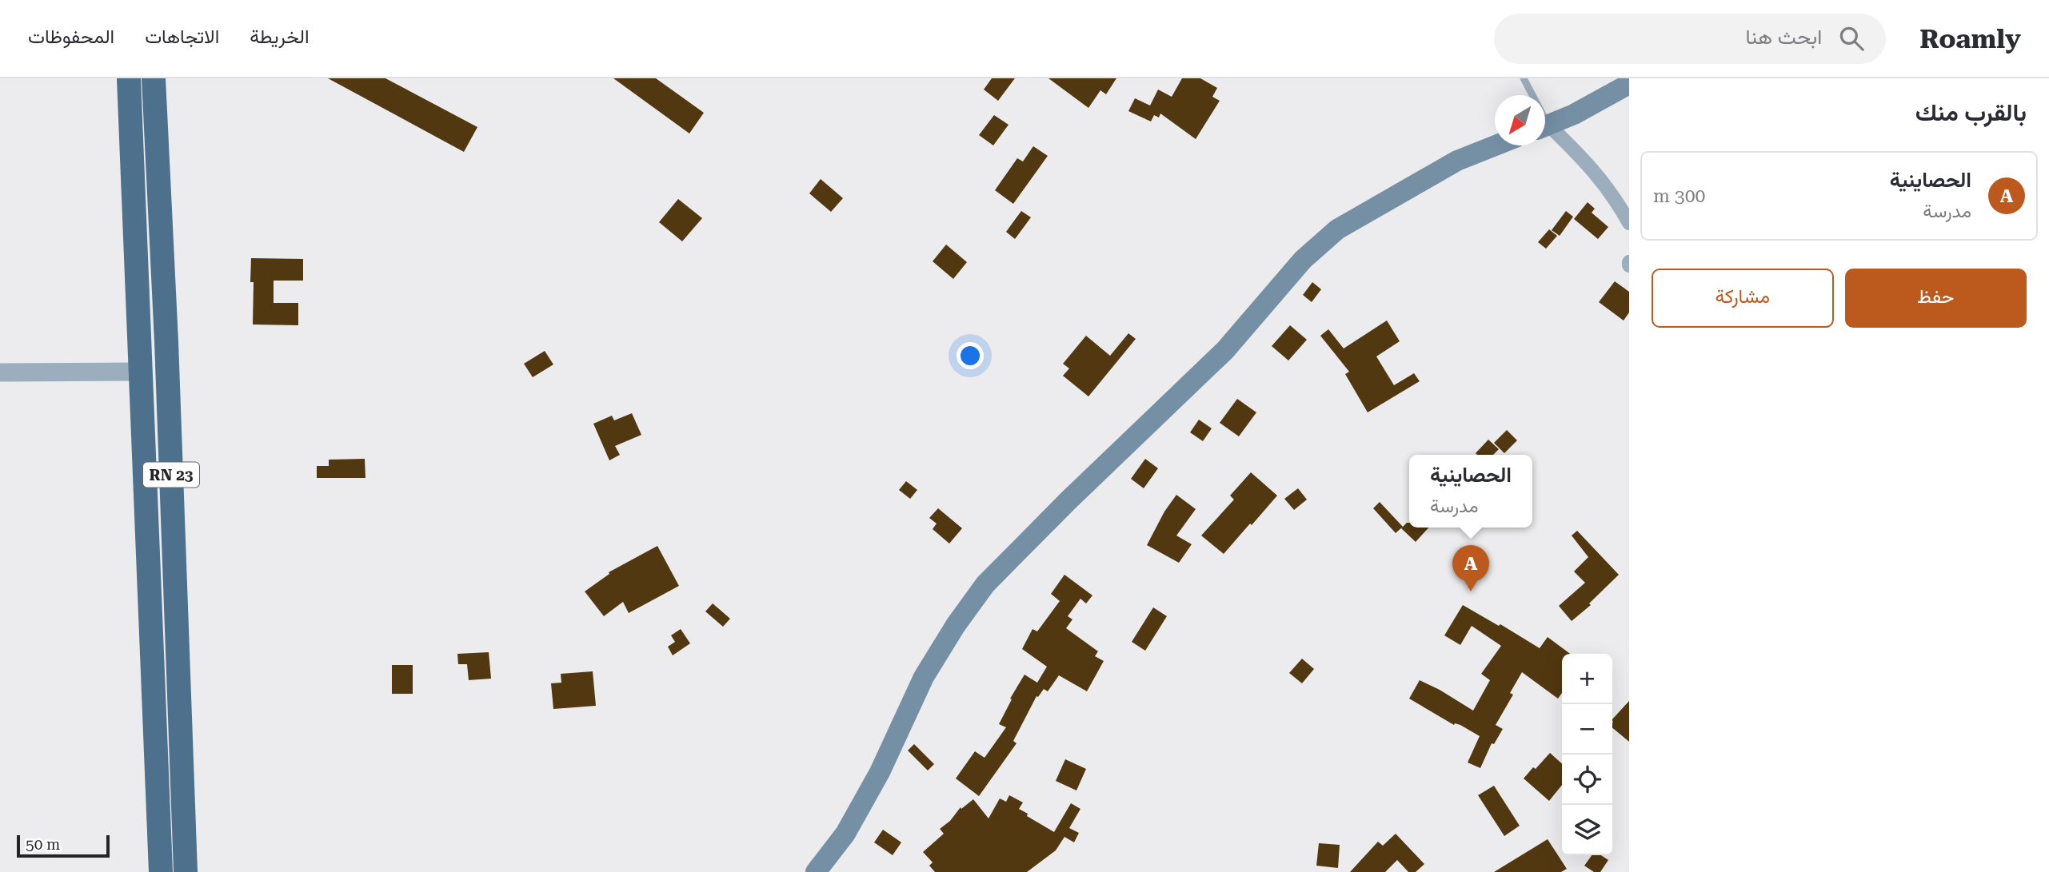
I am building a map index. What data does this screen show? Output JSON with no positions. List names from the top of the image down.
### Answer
{
  "streets": {
    "highway": ["RN 23"]
  },
  "scale_bar": "50 m",
  "north": "bottom left",
  "page": {
    "header": "Roamly",
    "search": "ابحث هنا",
    "nav": ["الخريطة", "الاتجاهات", "المحفوظات"],
    "heading": "بالقرب منك",
    "list": [
      {
        "mark": "A",
        "name": "الحصاينية",
        "note": "مدرسة",
        "value": "300 m"
      }
    ],
    "buttons": ["حفظ", "مشاركة"],
    "popup": ["الحصاينية", "مدرسة"],
    "pins": "A",
    "map_buttons": ["+", "−"],
    "scale": "50 m"
  }
}
